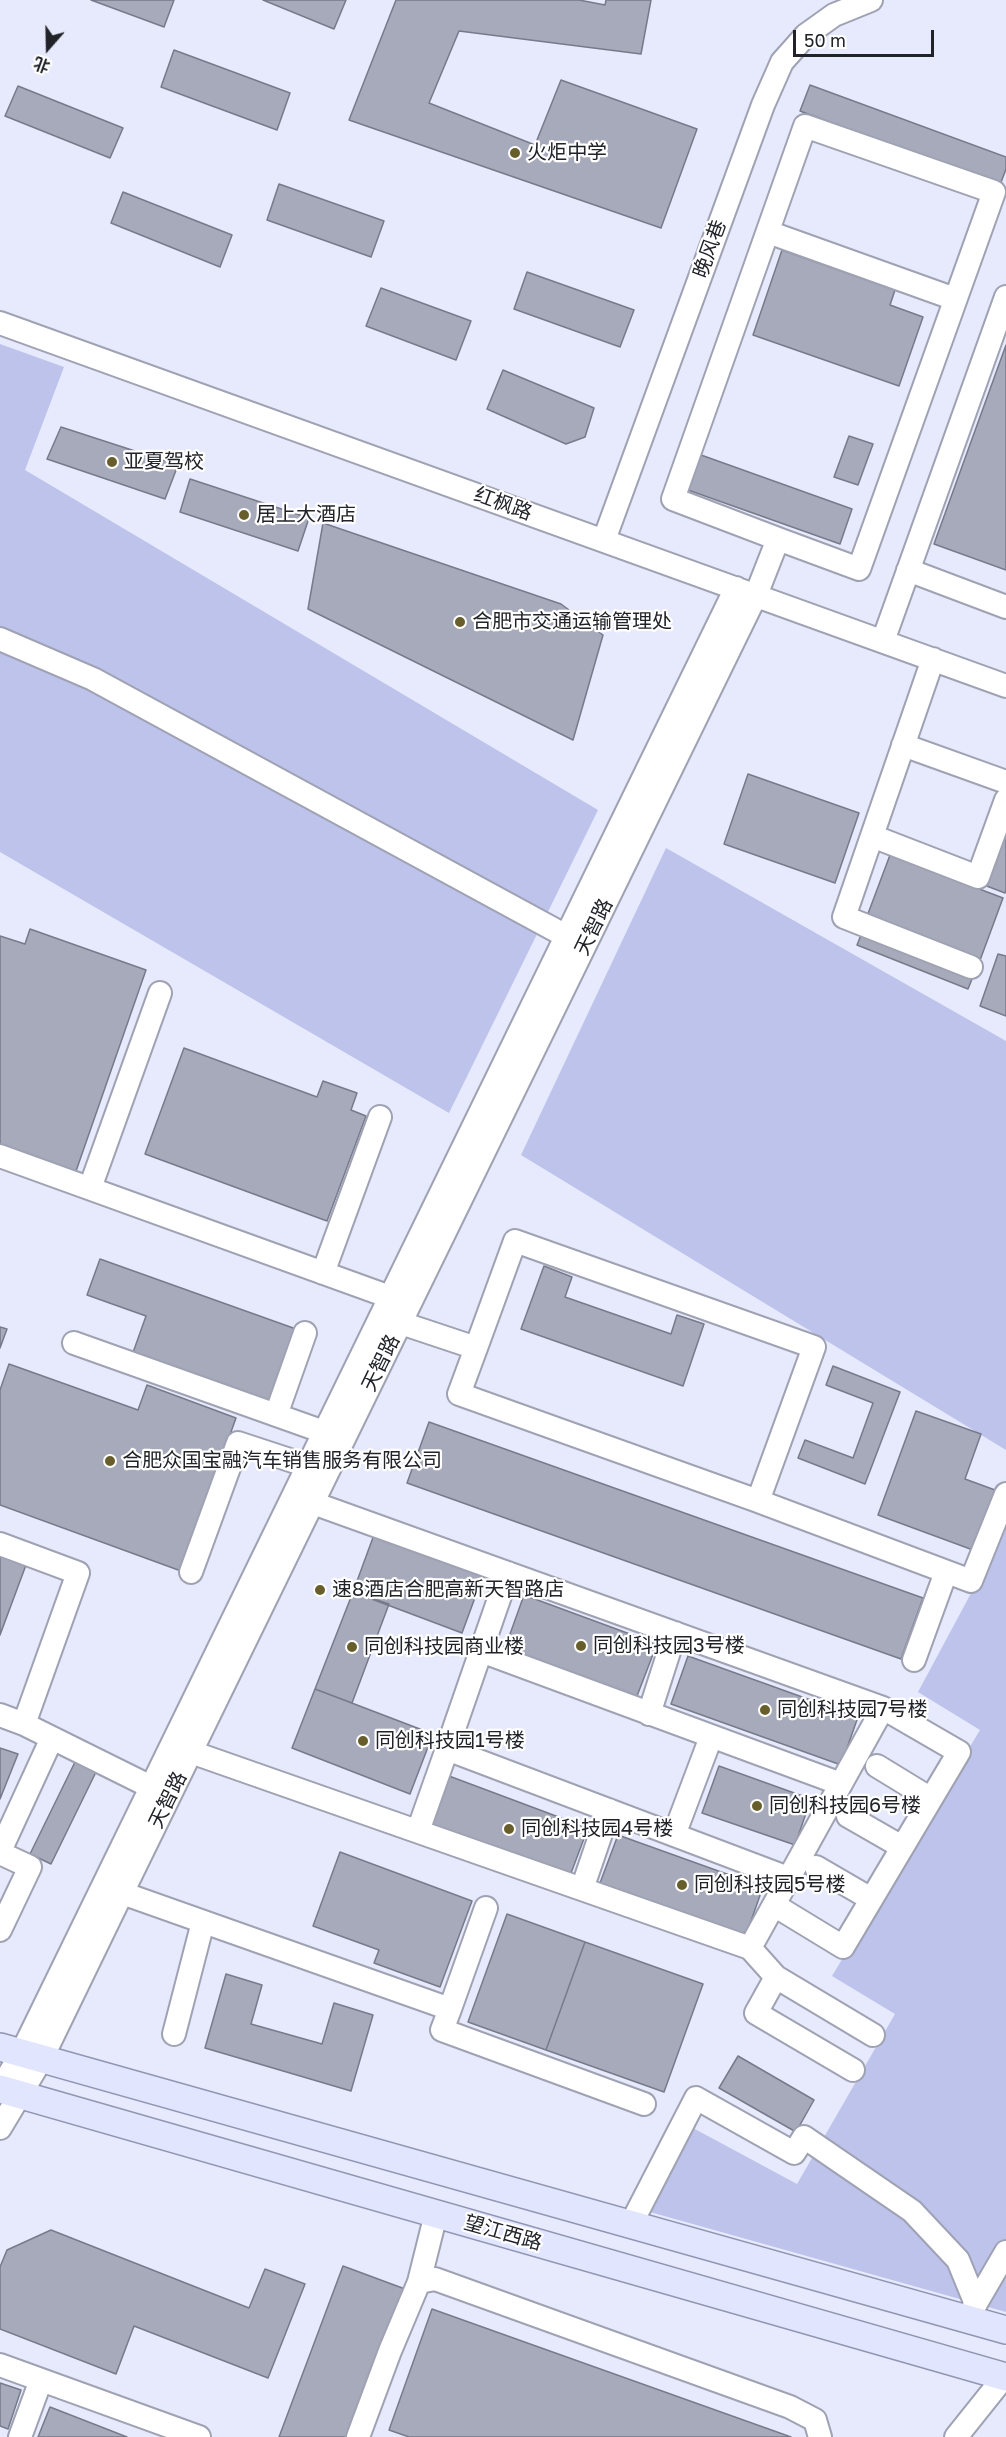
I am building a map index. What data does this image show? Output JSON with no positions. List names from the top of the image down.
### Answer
{
  "streets": {
    "main road": ["望江西路"],
    "street": ["晚风巷", "红枫路", "天智路"]
  },
  "crossings": [
    ["晚风巷", "红枫路"],
    ["红枫路", "天智路"],
    ["天智路", "望江西路"]
  ],
  "places": [
    "火炬中学",
    "亚夏驾校",
    "居上大酒店",
    "合肥市交通运输管理处",
    "合肥众国宝融汽车销售服务有限公司",
    "速8酒店合肥高新天智路店",
    "同创科技园3号楼",
    "同创科技园商业楼",
    "同创科技园7号楼",
    "同创科技园1号楼",
    "同创科技园6号楼",
    "同创科技园4号楼",
    "同创科技园5号楼"
  ],
  "scale_bar": "50 m",
  "north": "bottom"
}
